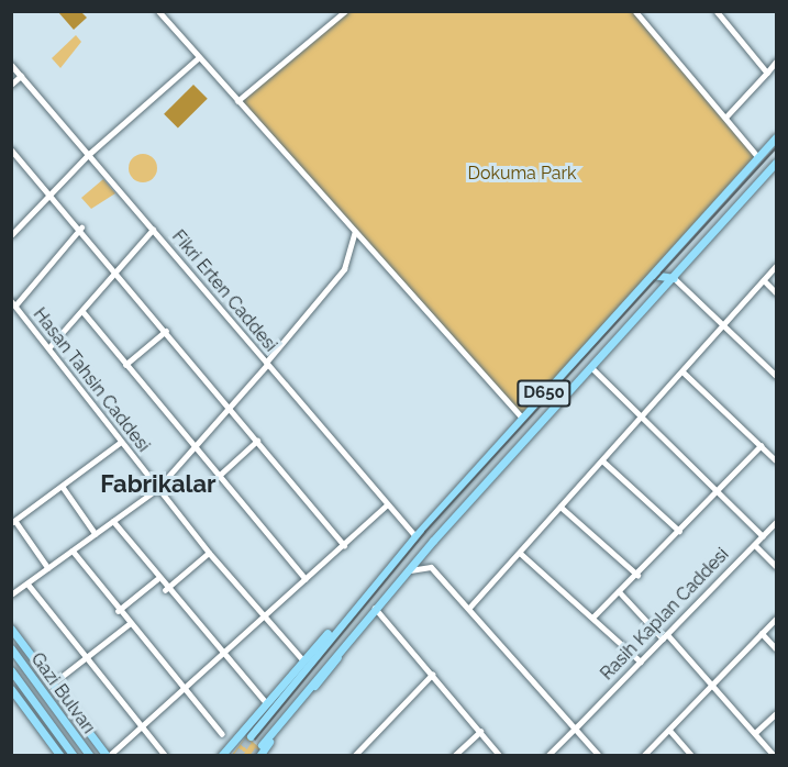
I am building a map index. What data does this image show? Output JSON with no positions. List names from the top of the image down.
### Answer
{
  "streets": {
    "highway": ["D650", "Gazi Bulvarı"],
    "street": ["Fikri Erten Caddesi", "Hasan Tahsin Caddesi", "Rasih Kaplan Caddesi"]
  },
  "crossings": [
    ["Fikri Erten Caddesi", "D650"]
  ],
  "districts": ["Fabrikalar"],
  "parks": ["Dokuma Park"]
}
